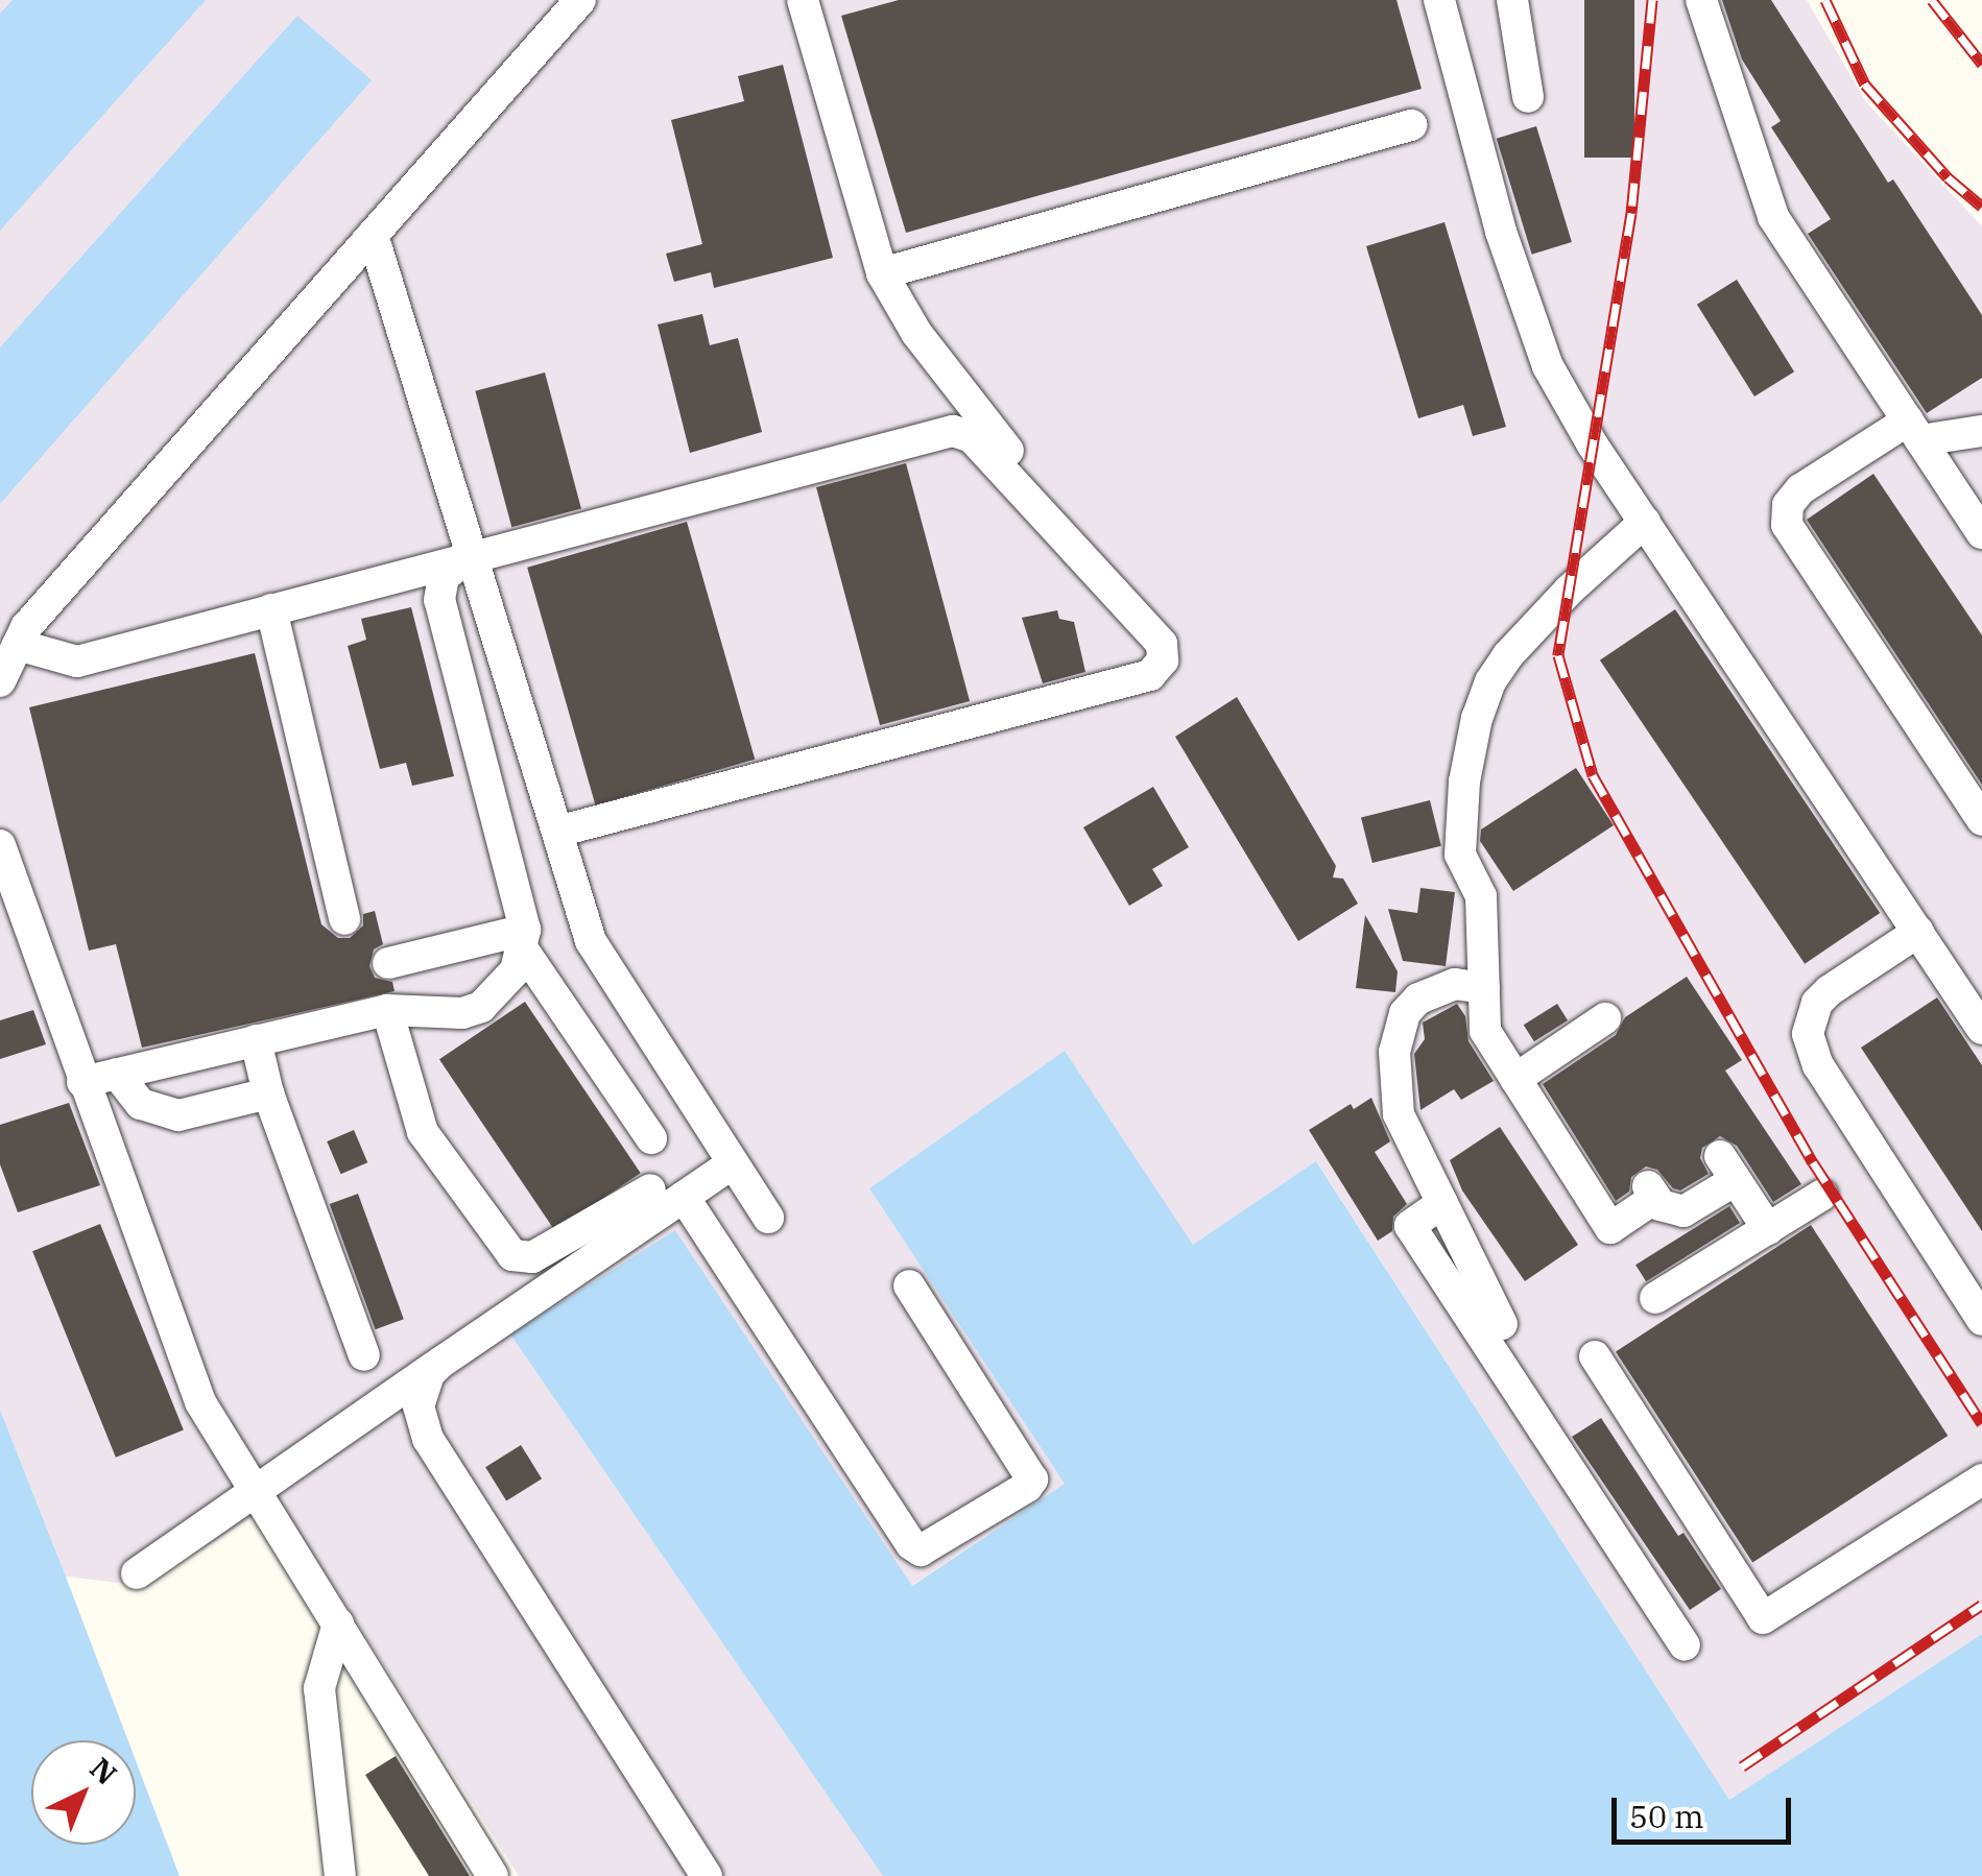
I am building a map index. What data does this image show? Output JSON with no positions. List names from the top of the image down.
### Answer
{
  "scale_bar": "50 m",
  "north": "top right"
}
